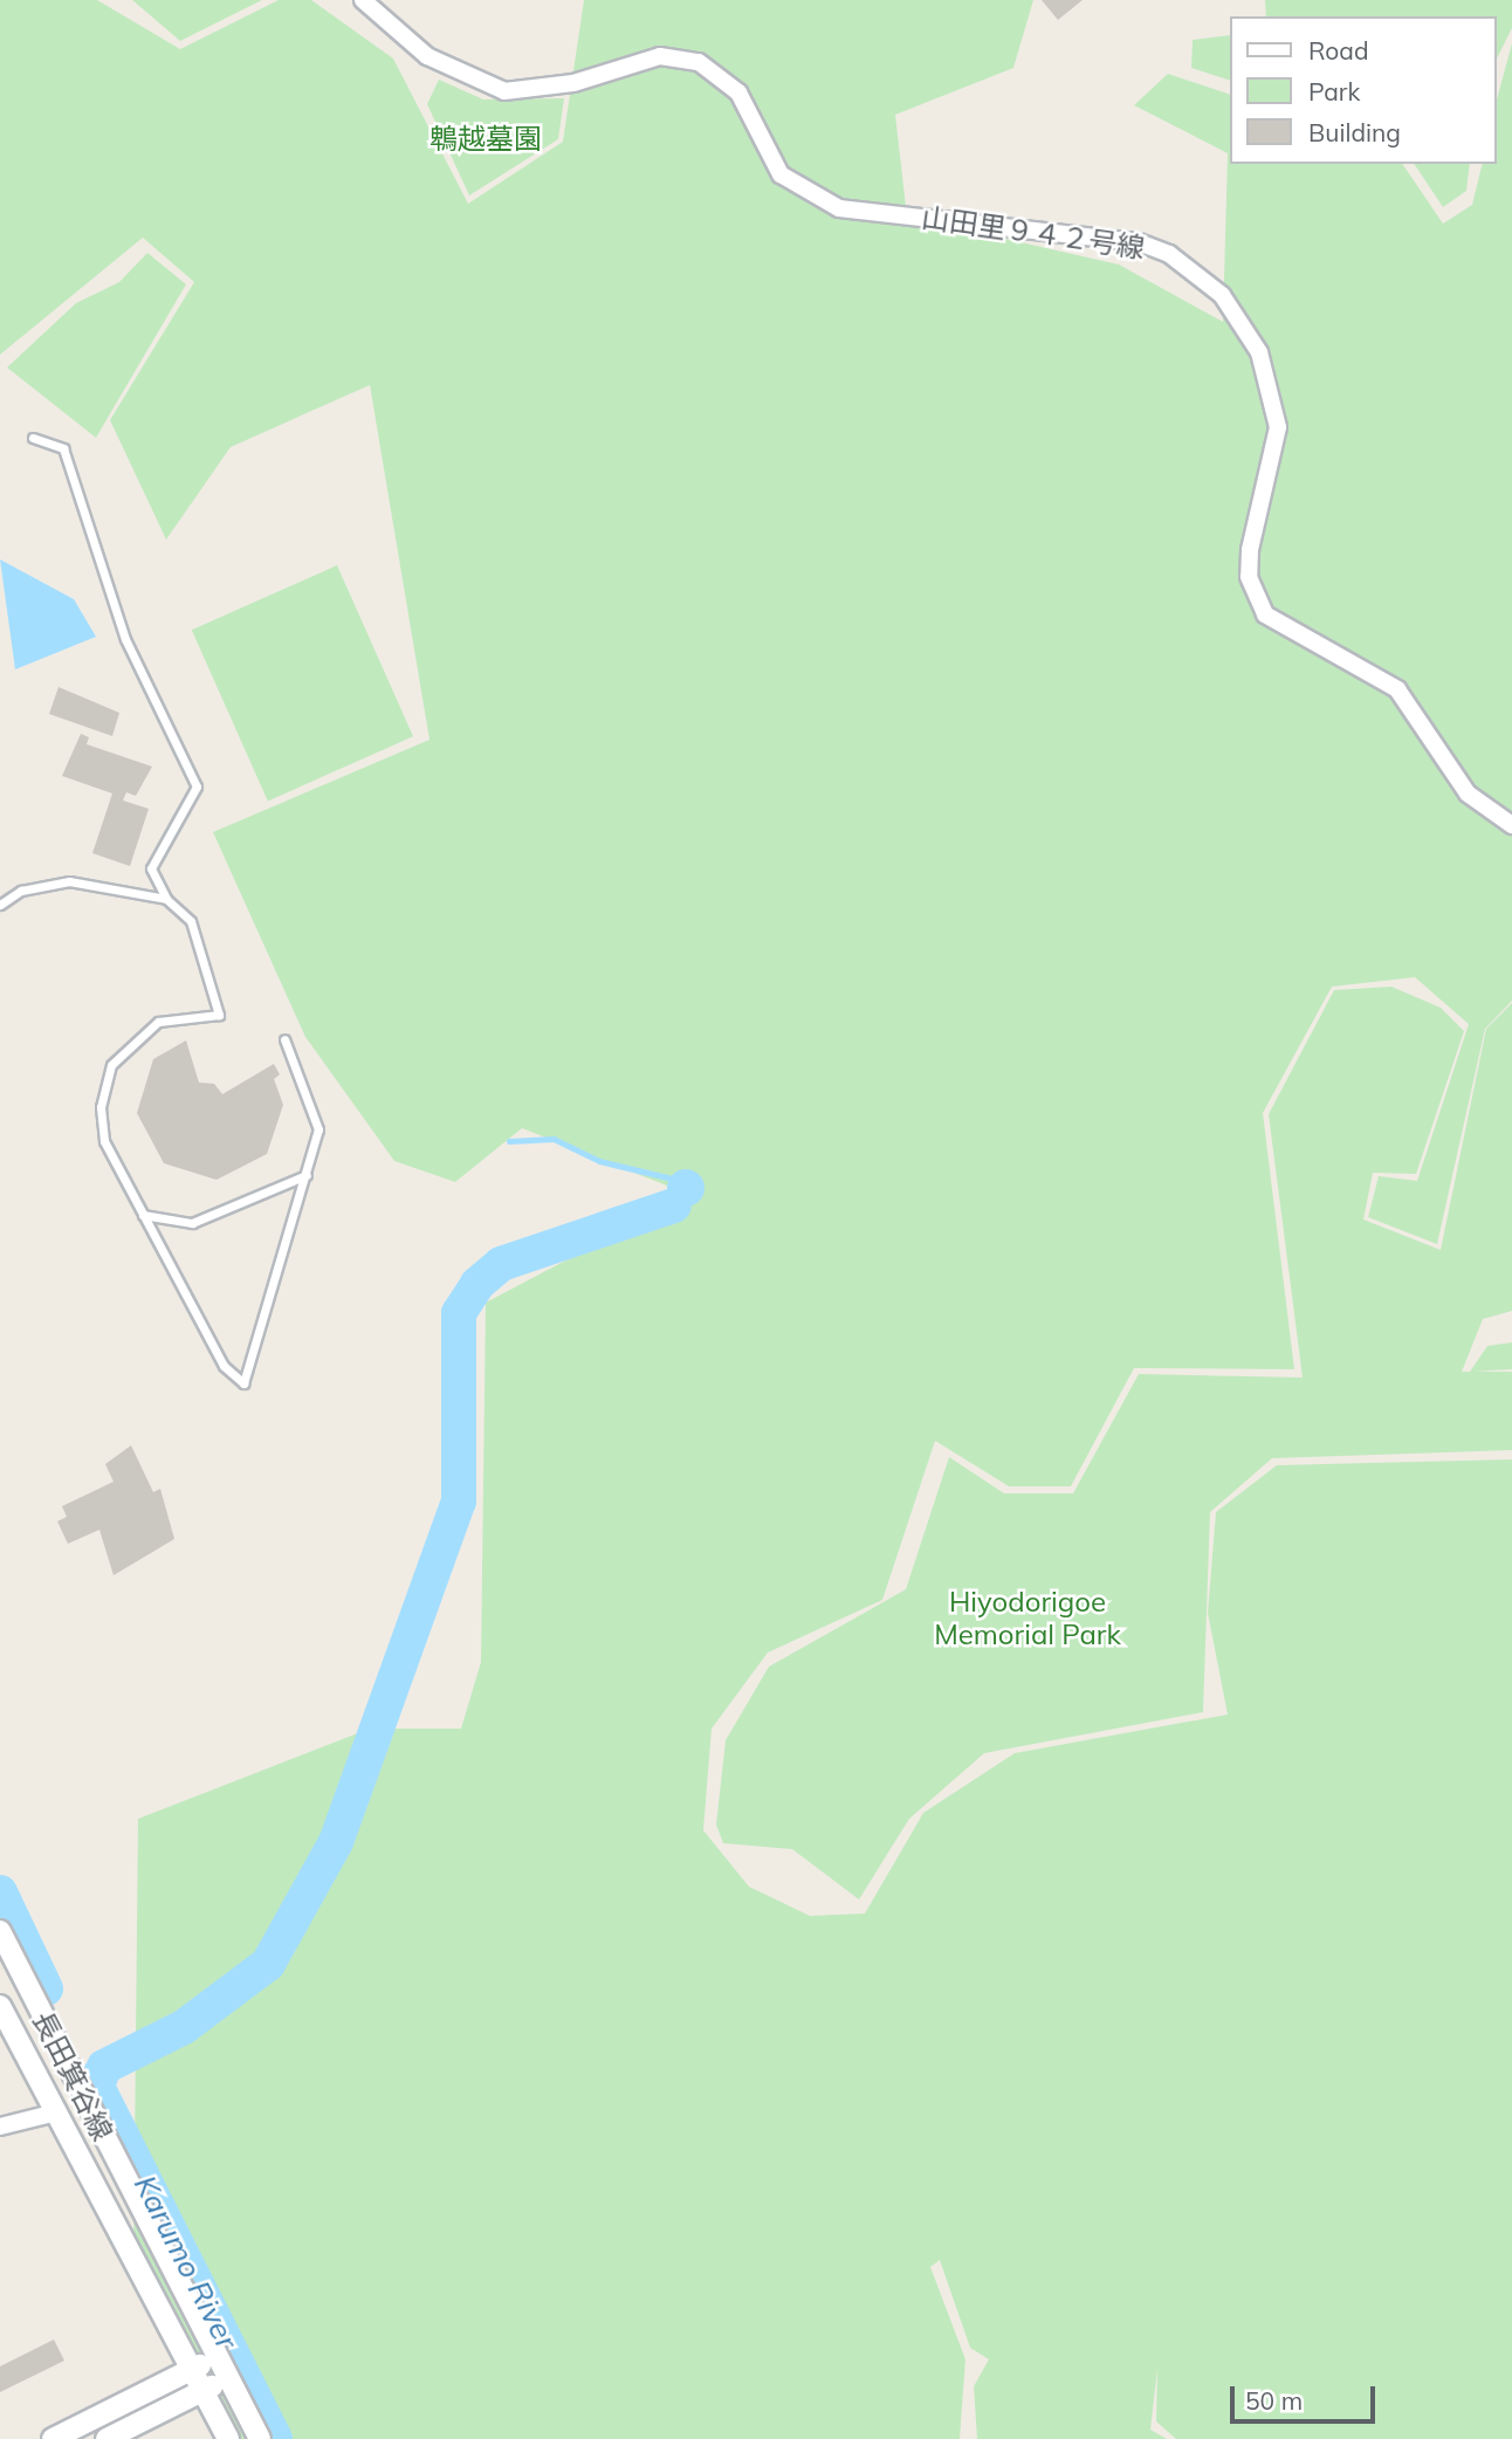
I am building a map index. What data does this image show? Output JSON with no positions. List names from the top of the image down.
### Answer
{
  "streets": {
    "street": ["山田里９４２号線", "長田箕谷線"]
  },
  "water": ["Karumo River"],
  "parks": ["鵯越墓園", "Hiyodorigoe Memorial Park"],
  "legend": ["Road", "Park", "Building"],
  "scale_bar": "50 m"
}
